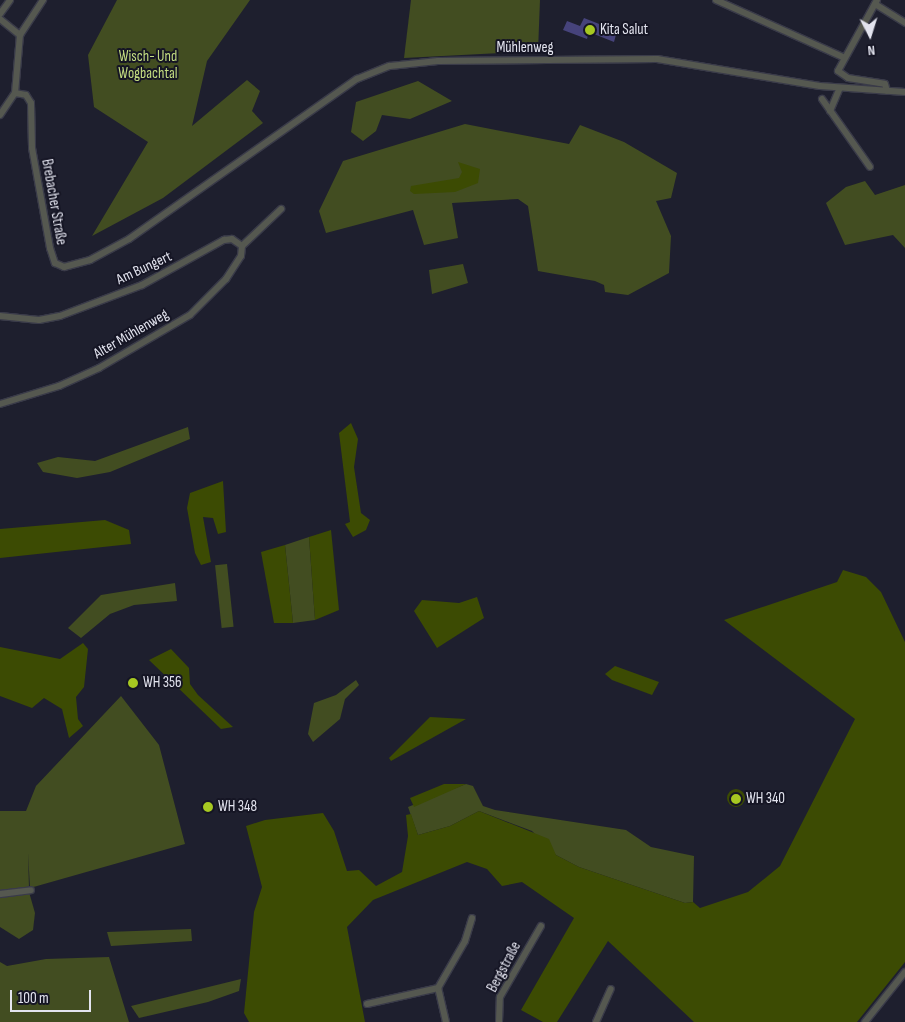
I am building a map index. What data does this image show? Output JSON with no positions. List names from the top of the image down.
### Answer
{
  "streets": {
    "street": [
      "Mühlenweg",
      "Brebacher Straße",
      "Am Bungert",
      "Alter Mühlenweg",
      "Bergstraße"
    ]
  },
  "crossings": [
    ["Mühlenweg", "Brebacher Straße"],
    ["Am Bungert", "Alter Mühlenweg"]
  ],
  "parks": ["Wisch- Und Wogbachtal"],
  "places": [
    "Kita Salut",
    "WH 356",
    "WH 340",
    "WH 348"
  ],
  "scale_bar": "100 m",
  "north": "bottom"
}
